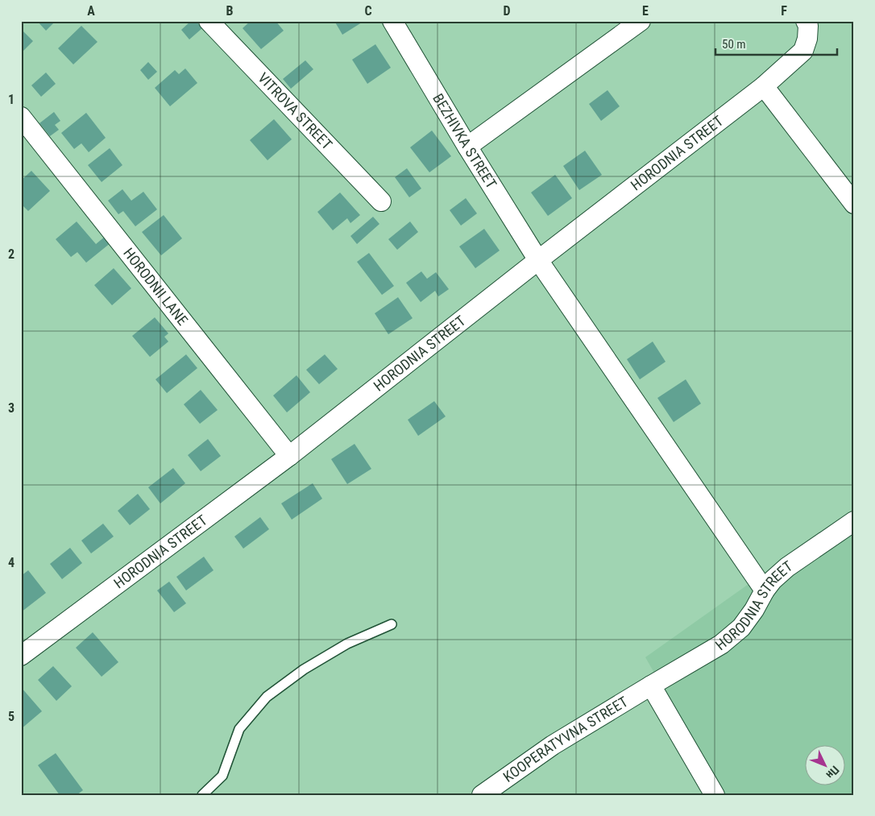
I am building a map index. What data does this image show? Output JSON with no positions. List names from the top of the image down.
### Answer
{
  "streets": {
    "street": [
      "VITROVA STREET",
      "BEZHIVKA STREET",
      "HORODNIA STREET",
      "HORODNII LANE",
      "KOOPERATYVNA STREET"
    ]
  },
  "crossings": [
    ["BEZHIVKA STREET", "HORODNIA STREET"],
    ["HORODNIA STREET", "HORODNII LANE"],
    ["HORODNIA STREET", "KOOPERATYVNA STREET"]
  ],
  "scale_bar": "50 m",
  "north": "bottom right",
  "grid": {
    "columns": [
      "A",
      "B",
      "C",
      "D",
      "E",
      "F"
    ],
    "rows": [
      "1",
      "2",
      "3",
      "4",
      "5"
    ]
  }
}
